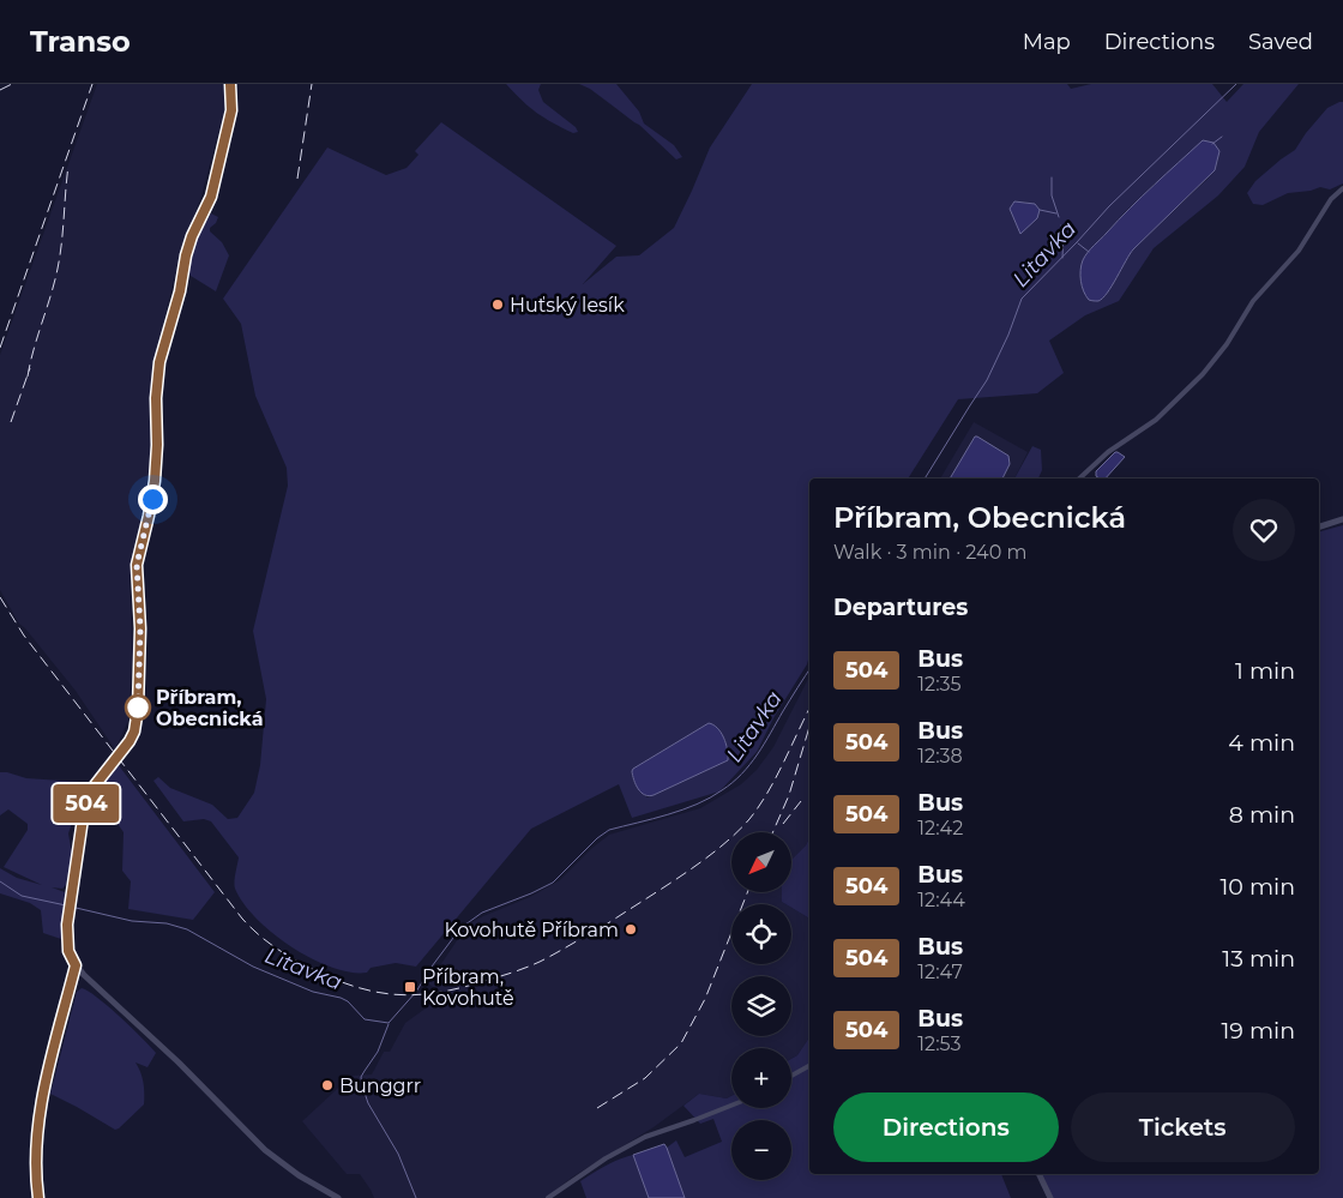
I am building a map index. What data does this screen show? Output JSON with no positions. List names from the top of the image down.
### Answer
{
  "water": ["Litavka"],
  "places": {
    "other": [
      "Huťský lesík",
      "Příbram, Obecnická",
      "Kovohutě Příbram",
      "Bunggrr"
    ],
    "transit": ["Příbram, Kovohutě"]
  },
  "lines": ["bus line 504"],
  "north": "bottom left",
  "page": {
    "header": "Transo",
    "nav": ["Map", "Directions", "Saved"],
    "on_map": "504",
    "heading": [
      ["Příbram, Obecnická", "Walk · 3 min · 240 m"],
      "Departures"
    ],
    "list": [
      {
        "mark": "504",
        "name": "Bus",
        "note": "12:35",
        "value": "1 min"
      },
      {
        "mark": "504",
        "name": "Bus",
        "note": "12:38",
        "value": "4 min"
      },
      {
        "mark": "504",
        "name": "Bus",
        "note": "12:42",
        "value": "8 min"
      },
      {
        "mark": "504",
        "name": "Bus",
        "note": "12:44",
        "value": "10 min"
      },
      {
        "mark": "504",
        "name": "Bus",
        "note": "12:47",
        "value": "13 min"
      },
      {
        "mark": "504",
        "name": "Bus",
        "note": "12:53",
        "value": "19 min"
      }
    ],
    "map_buttons": ["+", "−"],
    "buttons": ["Directions", "Tickets"]
  }
}
